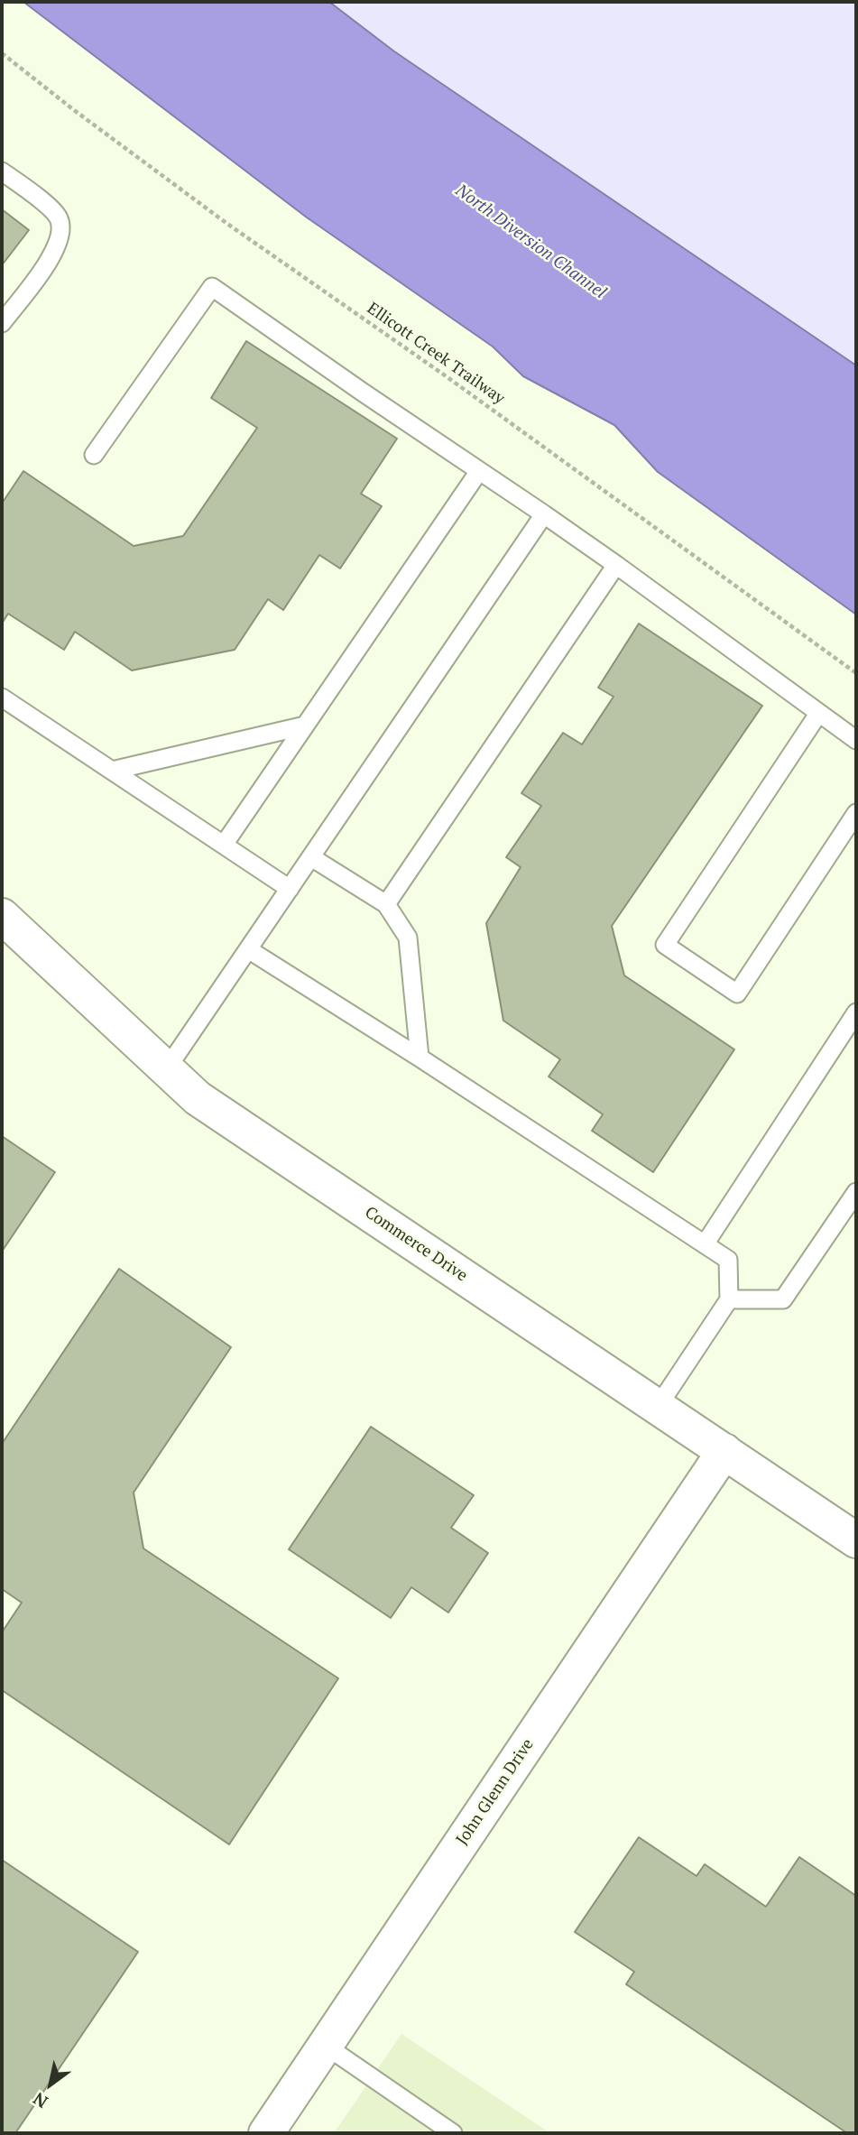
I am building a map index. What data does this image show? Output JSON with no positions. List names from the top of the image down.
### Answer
{
  "streets": {
    "street": ["Commerce Drive", "John Glenn Drive"],
    "path": ["Ellicott Creek Trailway"]
  },
  "crossings": [
    ["Commerce Drive", "John Glenn Drive"]
  ],
  "water": ["North Diversion Channel"],
  "north": "bottom left"
}
